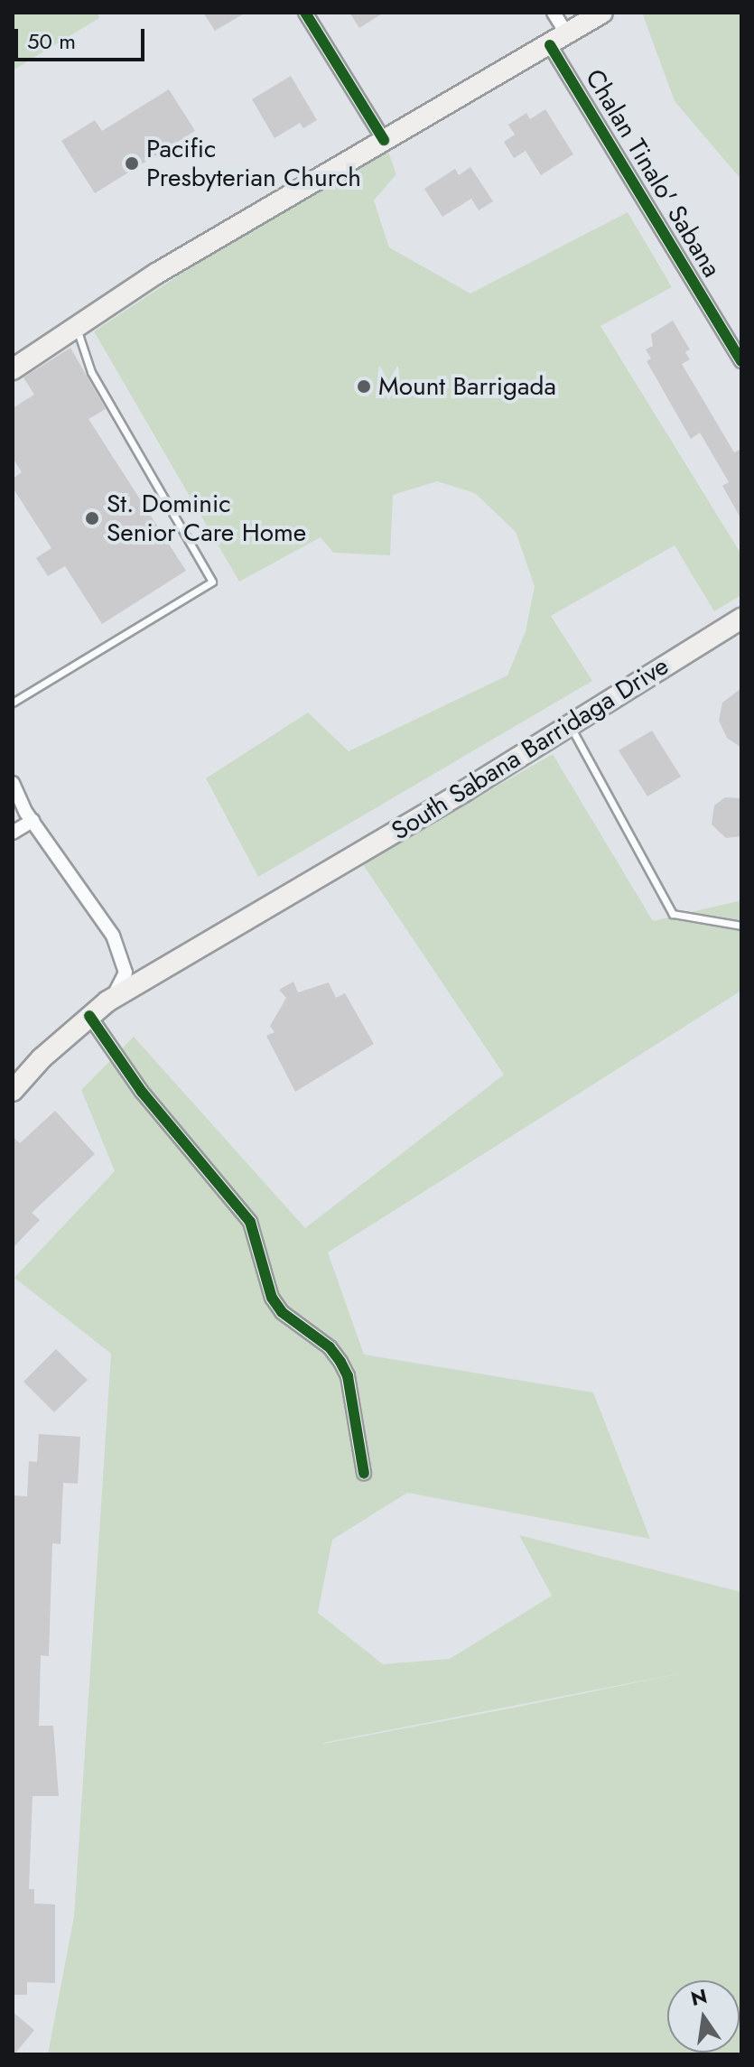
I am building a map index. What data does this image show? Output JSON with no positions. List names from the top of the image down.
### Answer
{
  "streets": {
    "main road": ["South Sabana Barridaga Drive"],
    "street": ["Chalan Tinalo' Sabana"]
  },
  "places": ["Pacific Presbyterian Church", "Mount Barrigada", "St. Dominic Senior Care Home"],
  "scale_bar": "50 m",
  "north": "top"
}
